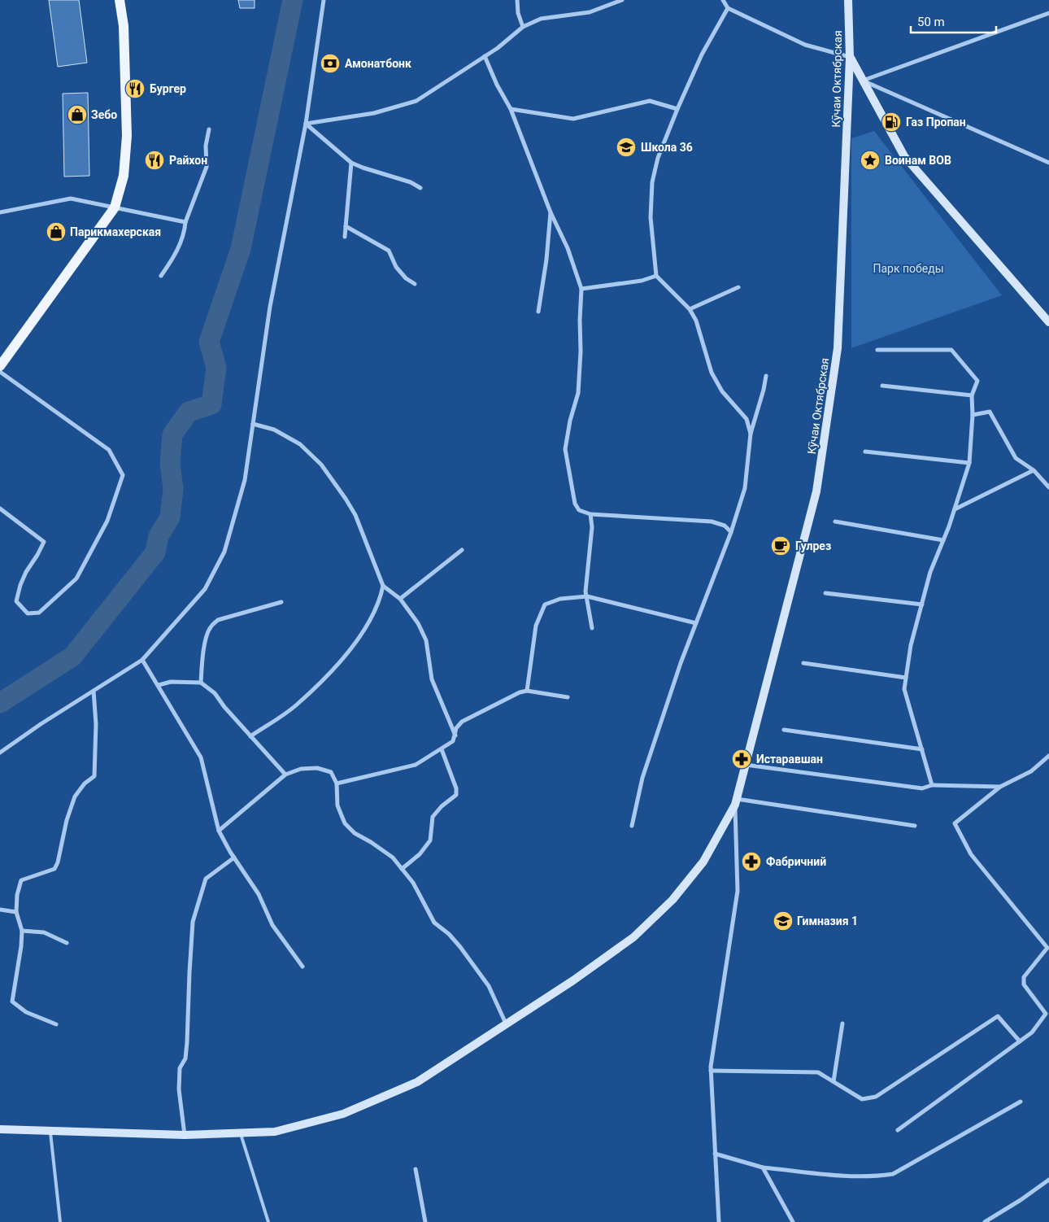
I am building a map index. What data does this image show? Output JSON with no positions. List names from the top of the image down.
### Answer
{
  "streets": {
    "main road": ["Кӯчаи Октябрская"]
  },
  "parks": ["Парк победы"],
  "places": {
    "bank": ["Амонатбонк"],
    "restaurant": ["Бургер", "Райхон"],
    "shop": ["Зебо", "Парикмахерская"],
    "fuel station": ["Газ Пропан"],
    "school or university": ["Школа 36", "Гимназия 1"],
    "place": ["Воинам ВОВ"],
    "cafe": ["Гулрез"],
    "pharmacy": ["Истаравшан", "Фабричний"]
  },
  "scale_bar": "50 m"
}
